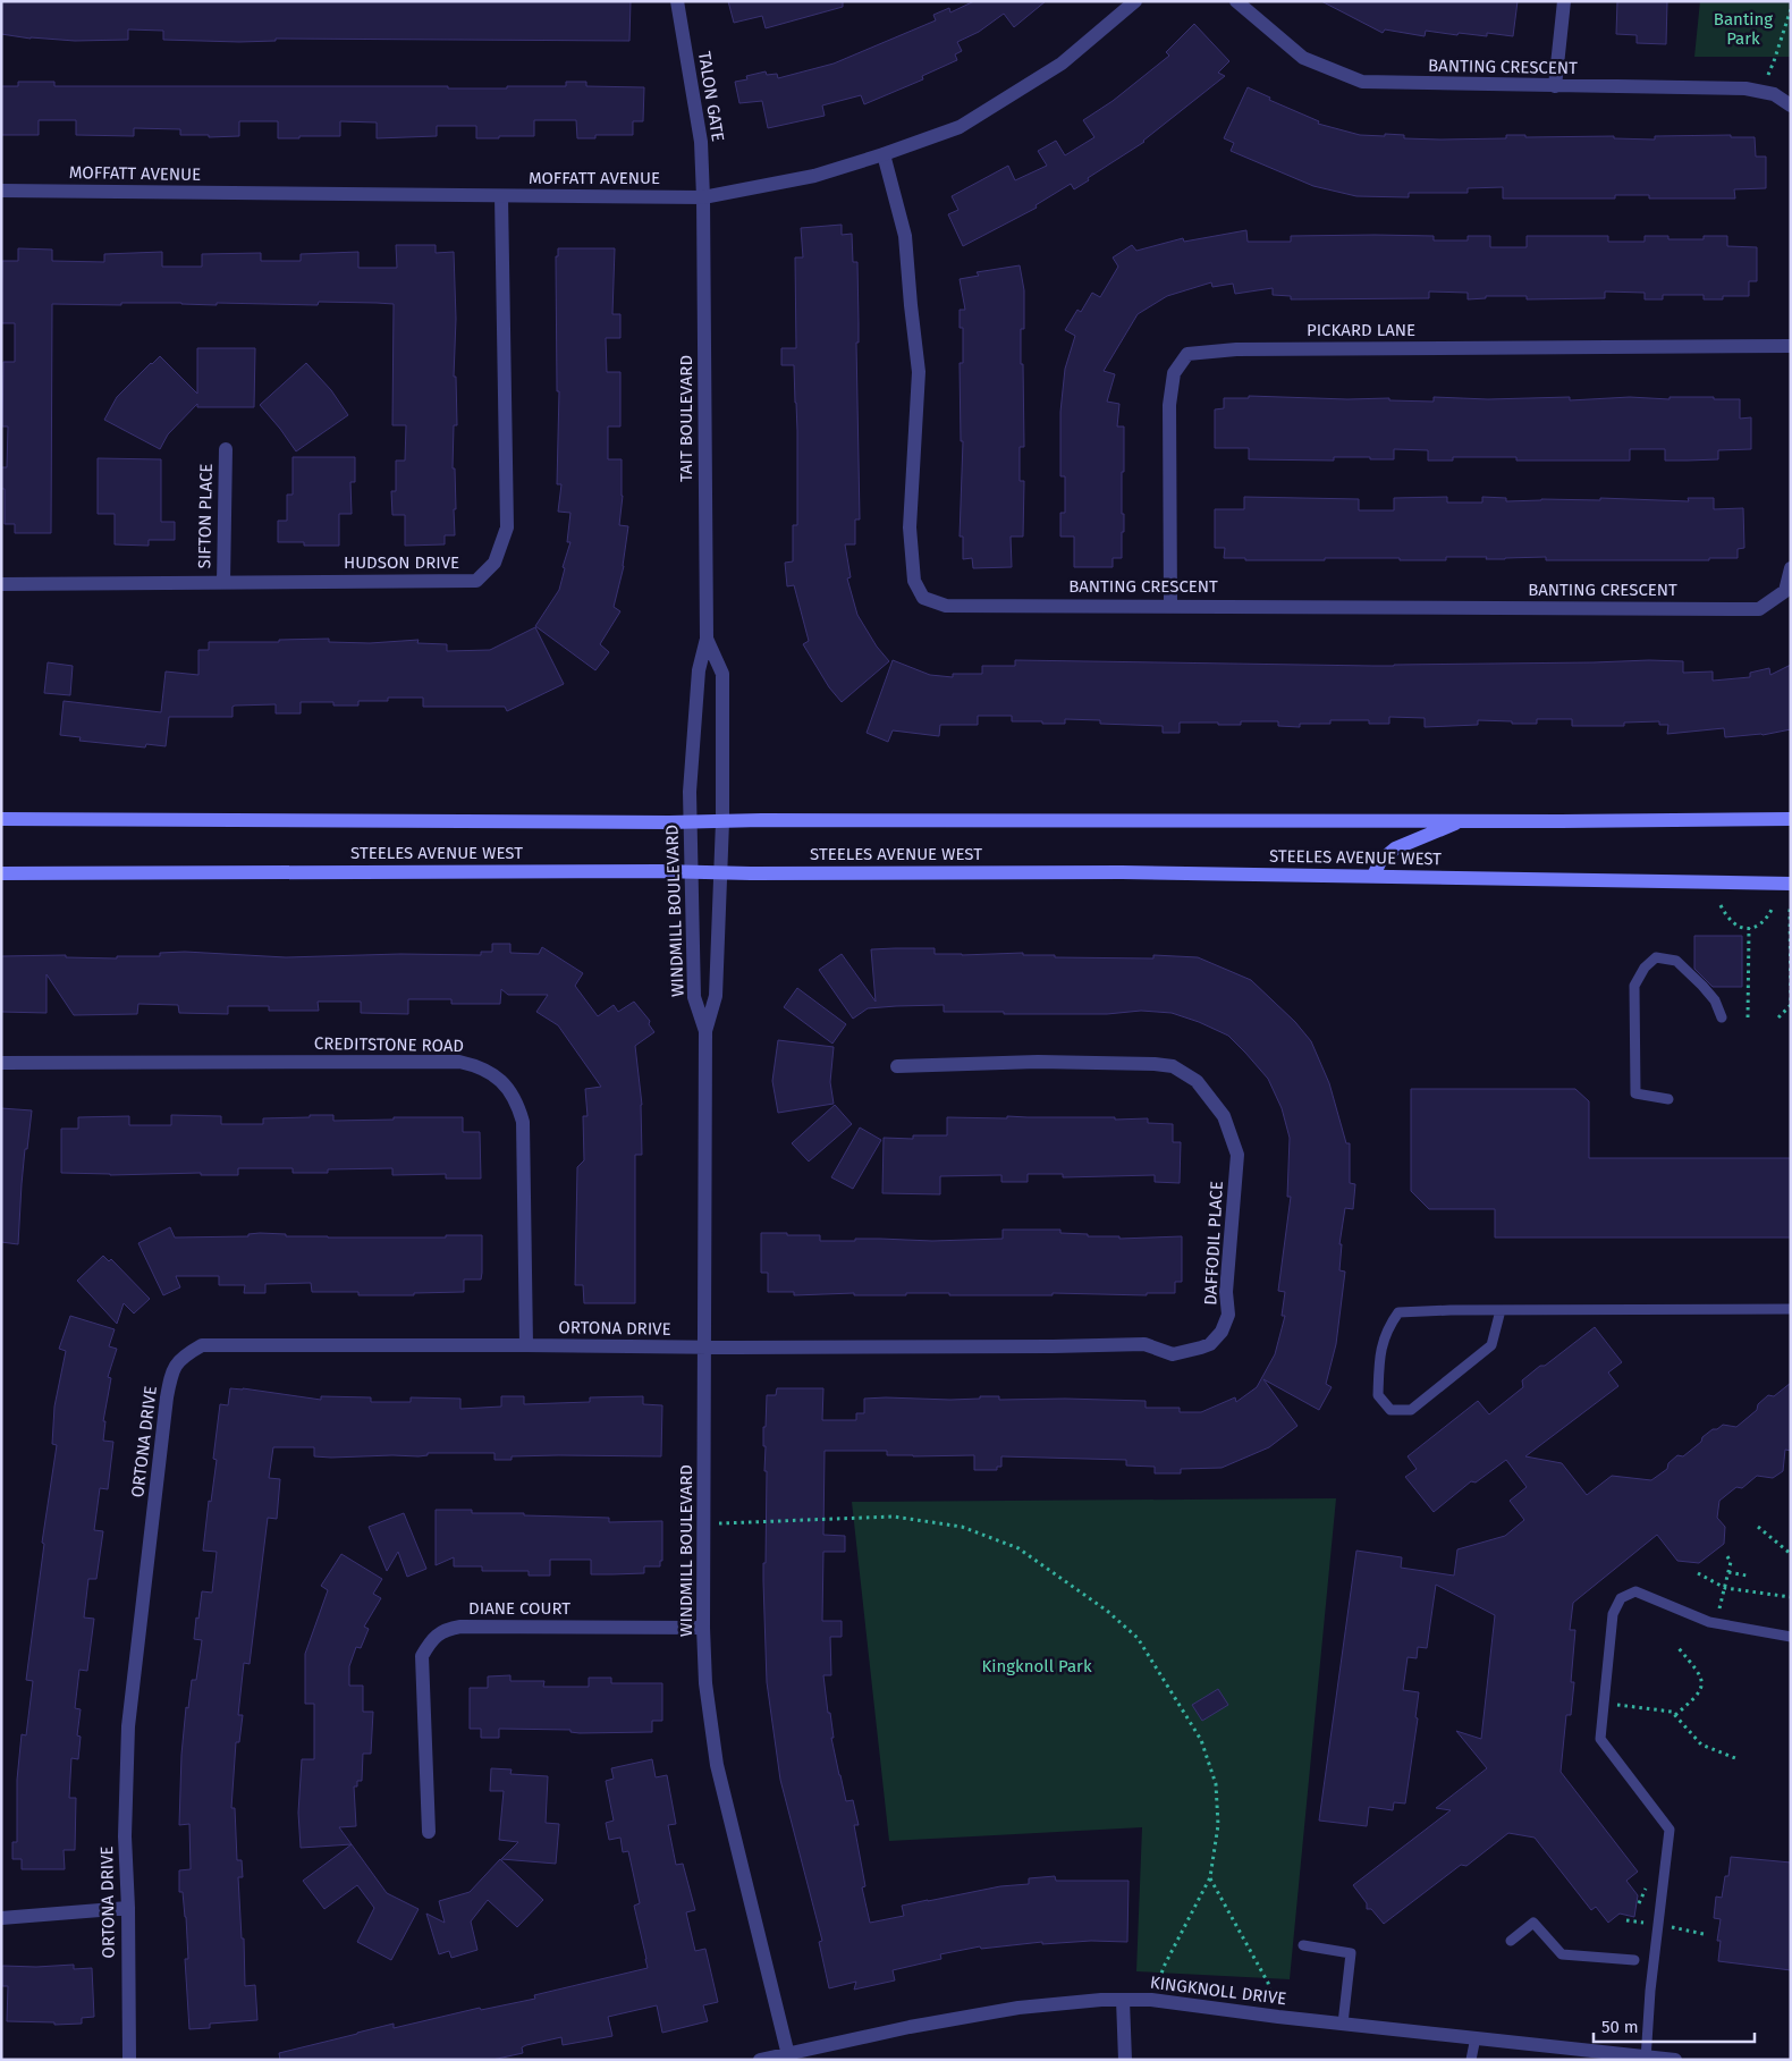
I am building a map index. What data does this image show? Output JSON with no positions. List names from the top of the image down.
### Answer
{
  "streets": {
    "main road": ["STEELES AVENUE WEST"],
    "street": [
      "BANTING CRESCENT",
      "TALON GATE",
      "MOFFATT AVENUE",
      "PICKARD LANE",
      "TAIT BOULEVARD",
      "SIFTON PLACE",
      "HUDSON DRIVE",
      "WINDMILL BOULEVARD",
      "CREDITSTONE ROAD",
      "DAFFODIL PLACE",
      "ORTONA DRIVE",
      "DIANE COURT",
      "KINGKNOLL DRIVE"
    ]
  },
  "crossings": [
    ["BANTING CRESCENT", "MOFFATT AVENUE"],
    ["BANTING CRESCENT", "PICKARD LANE"],
    ["TALON GATE", "MOFFATT AVENUE"],
    ["TALON GATE", "TAIT BOULEVARD"],
    ["MOFFATT AVENUE", "TAIT BOULEVARD"],
    ["MOFFATT AVENUE", "HUDSON DRIVE"],
    ["TAIT BOULEVARD", "STEELES AVENUE WEST"],
    ["TAIT BOULEVARD", "WINDMILL BOULEVARD"],
    ["SIFTON PLACE", "HUDSON DRIVE"],
    ["STEELES AVENUE WEST", "WINDMILL BOULEVARD"],
    ["WINDMILL BOULEVARD", "DAFFODIL PLACE"],
    ["WINDMILL BOULEVARD", "ORTONA DRIVE"],
    ["WINDMILL BOULEVARD", "DIANE COURT"],
    ["WINDMILL BOULEVARD", "KINGKNOLL DRIVE"],
    ["CREDITSTONE ROAD", "ORTONA DRIVE"],
    ["DAFFODIL PLACE", "ORTONA DRIVE"]
  ],
  "parks": ["Banting Park", "Kingknoll Park"],
  "scale_bar": "50 m"
}
